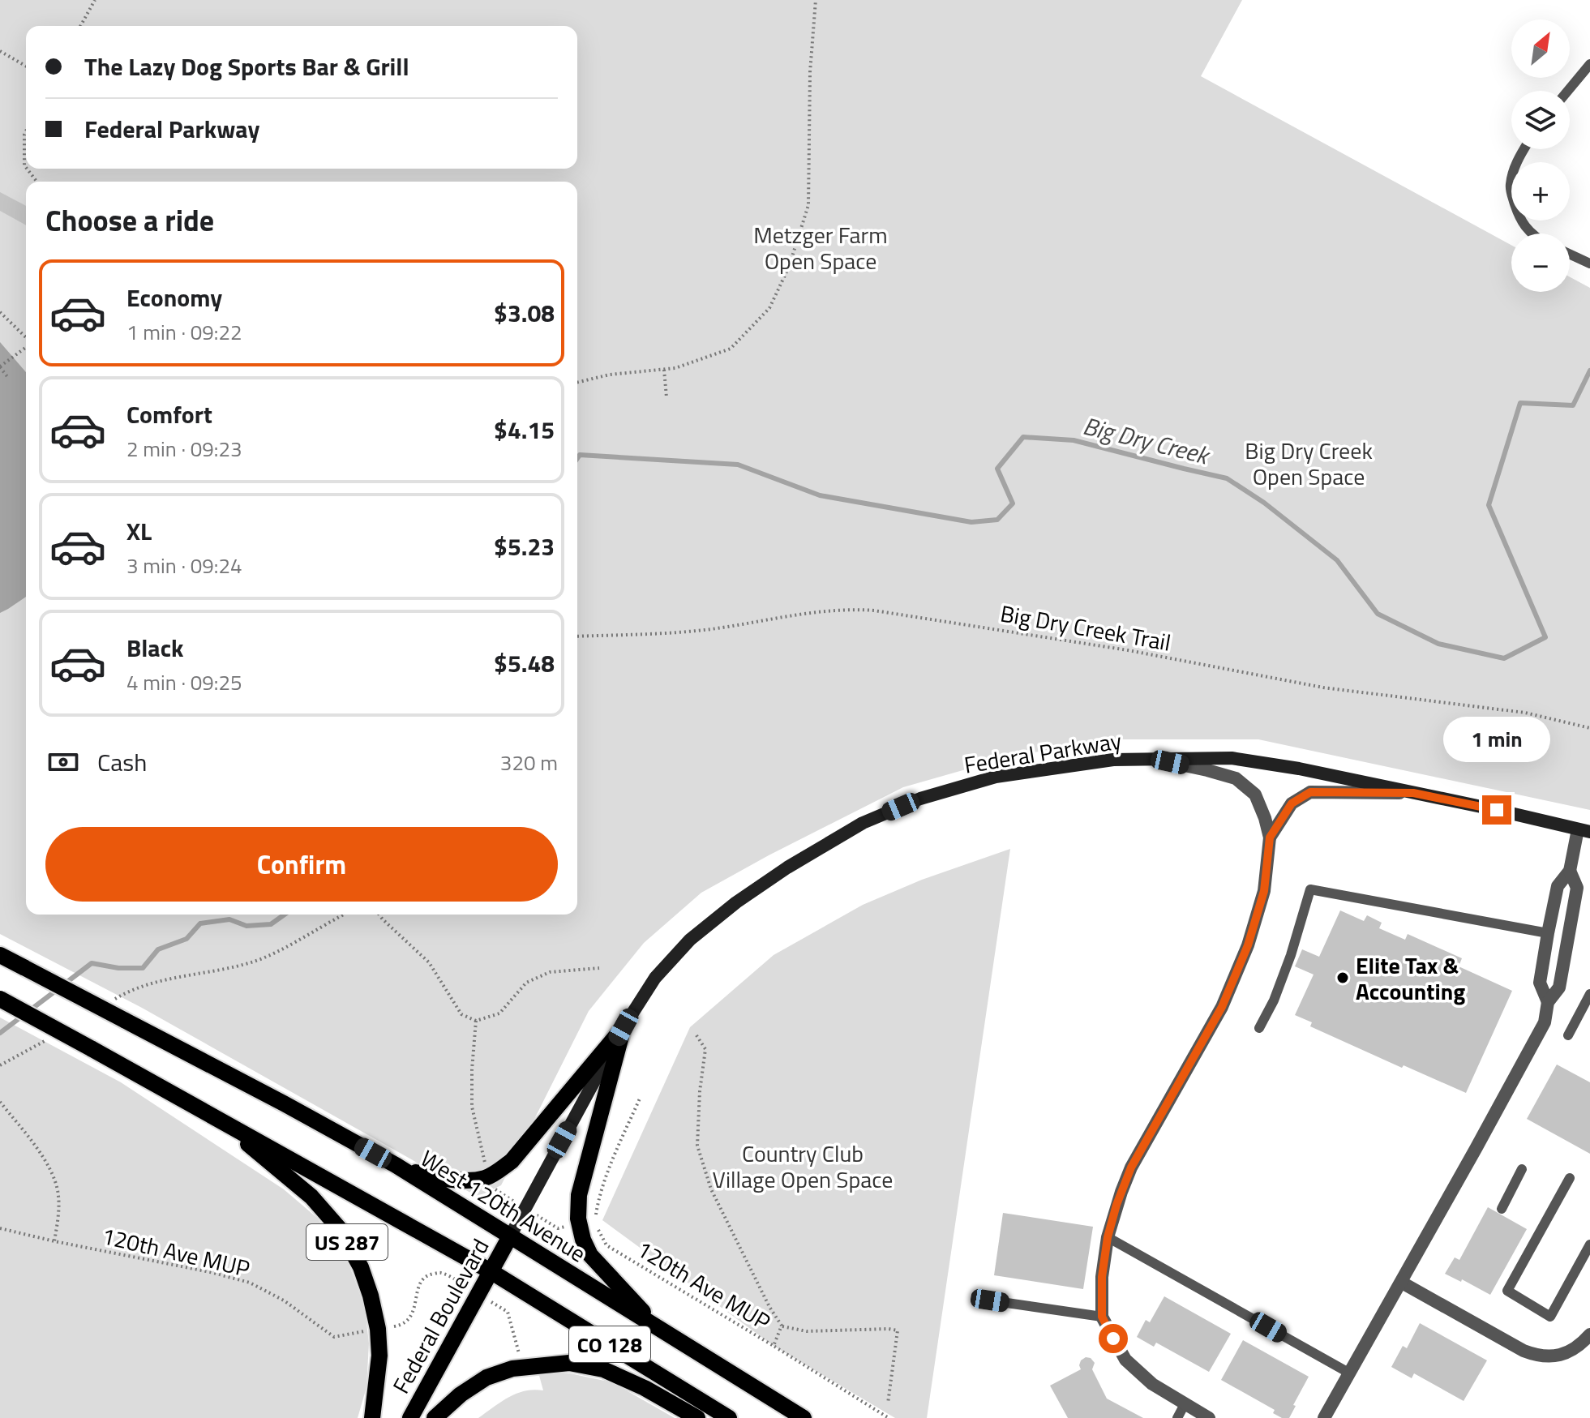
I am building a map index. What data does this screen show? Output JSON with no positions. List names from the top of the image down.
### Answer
{
  "streets": {
    "main road": [
      "Federal Parkway",
      "West 120th Avenue",
      "US 287",
      "Federal Boulevard",
      "CO 128"
    ],
    "path": ["Big Dry Creek Trail", "120th Ave MUP"]
  },
  "crossings": [
    ["Federal Parkway", "West 120th Avenue"],
    ["Federal Parkway", "Federal Boulevard"],
    ["West 120th Avenue", "Federal Boulevard"],
    ["US 287", "120th Ave MUP"],
    ["US 287", "Federal Boulevard"],
    ["US 287", "CO 128"],
    ["Federal Boulevard", "CO 128"]
  ],
  "water": ["Big Dry Creek"],
  "parks": ["Metzger Farm Open Space", "Big Dry Creek Open Space", "Country Club Village Open Space"],
  "places": ["Elite Tax & Accounting"],
  "north": "top right",
  "page": {
    "map_buttons": ["+", "−"],
    "banner": ["The Lazy Dog Sports Bar & Grill", "Federal Parkway"],
    "heading": "Choose a ride",
    "list": [
      {
        "name": "Economy",
        "note": "1 min · 09:22",
        "value": "$3.08"
      },
      {
        "name": "Comfort",
        "note": "2 min · 09:23",
        "value": "$4.15"
      },
      {
        "name": "XL",
        "note": "3 min · 09:24",
        "value": "$5.23"
      },
      {
        "name": "Black",
        "note": "4 min · 09:25",
        "value": "$5.48"
      }
    ],
    "bubble": "1 min",
    "pay": ["Cash", "320 m"],
    "buttons": "Confirm"
  }
}
